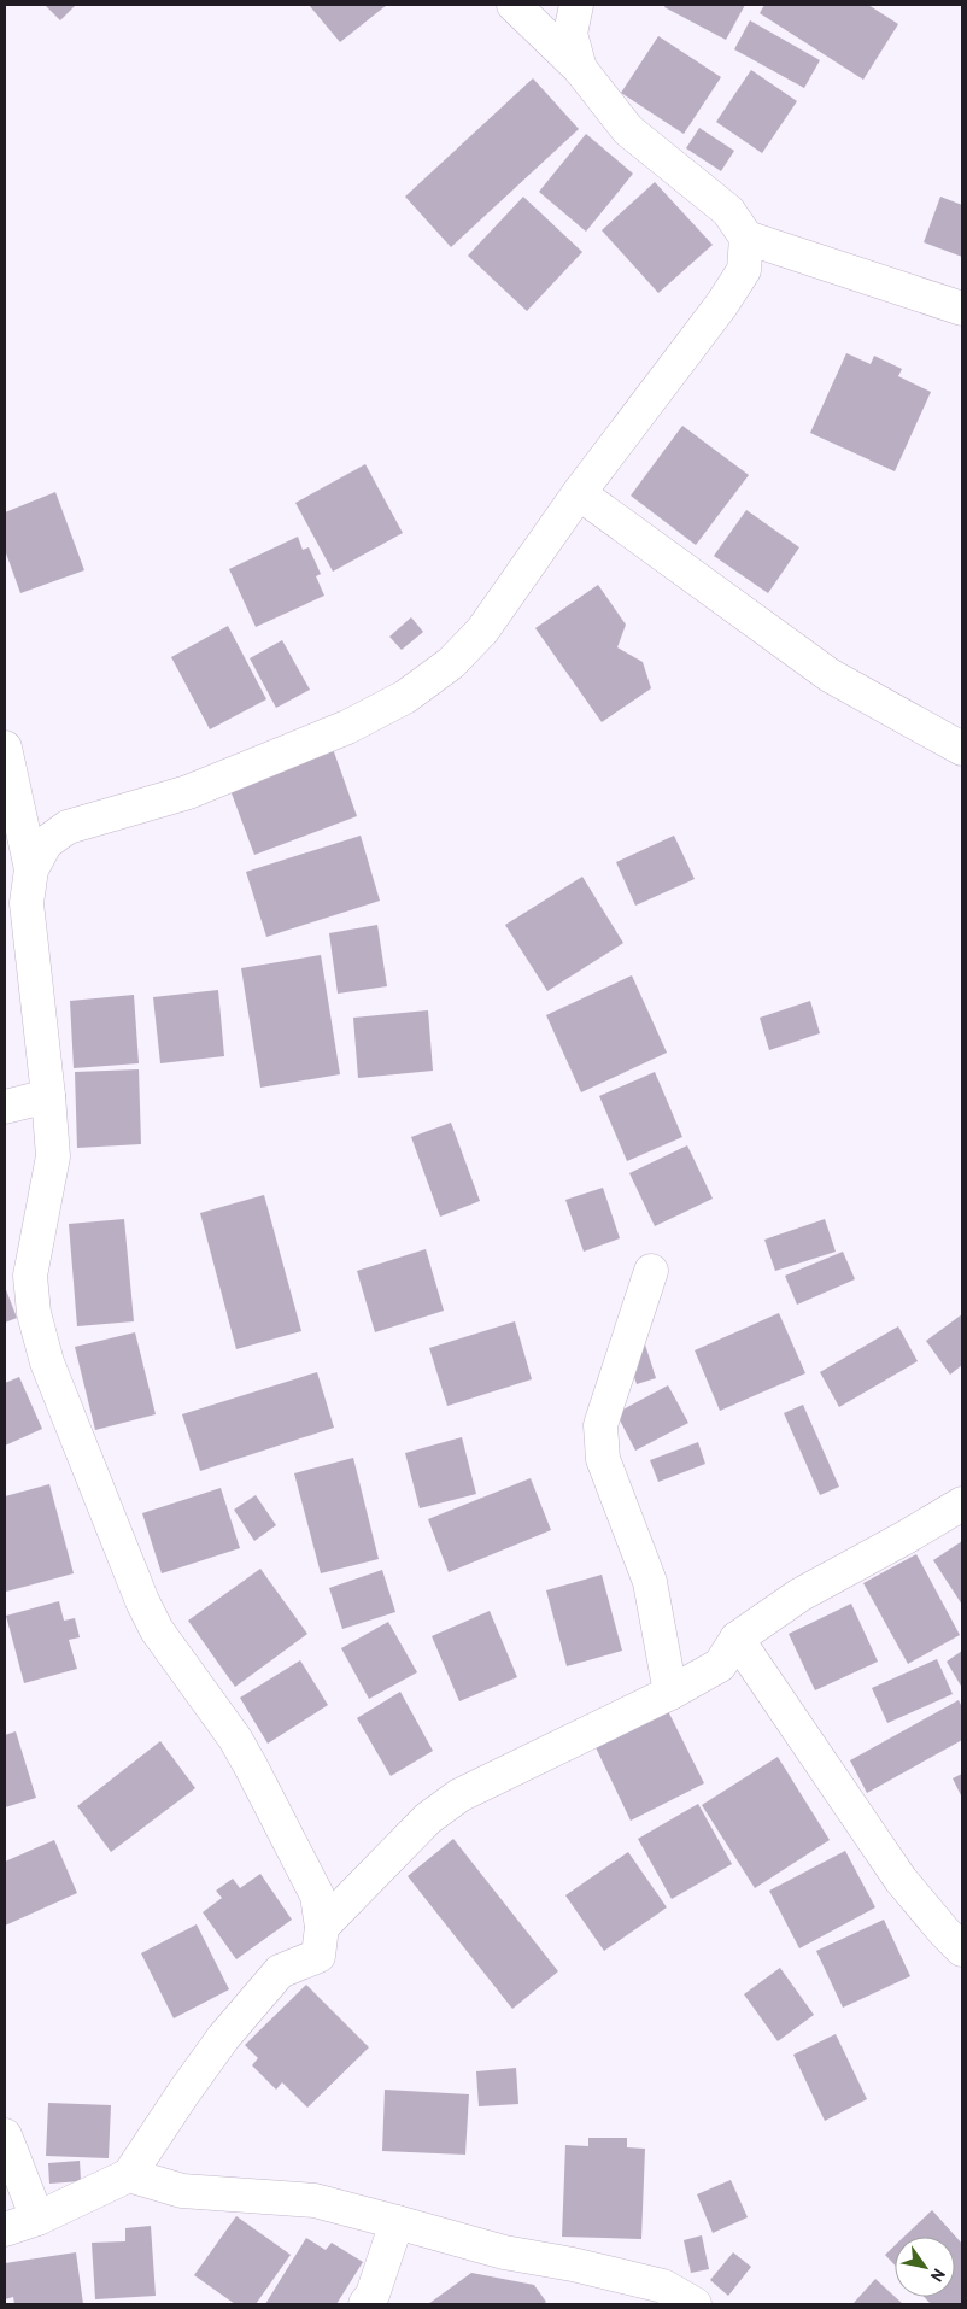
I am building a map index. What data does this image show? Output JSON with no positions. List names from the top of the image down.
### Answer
{
  "north": "bottom right"
}
